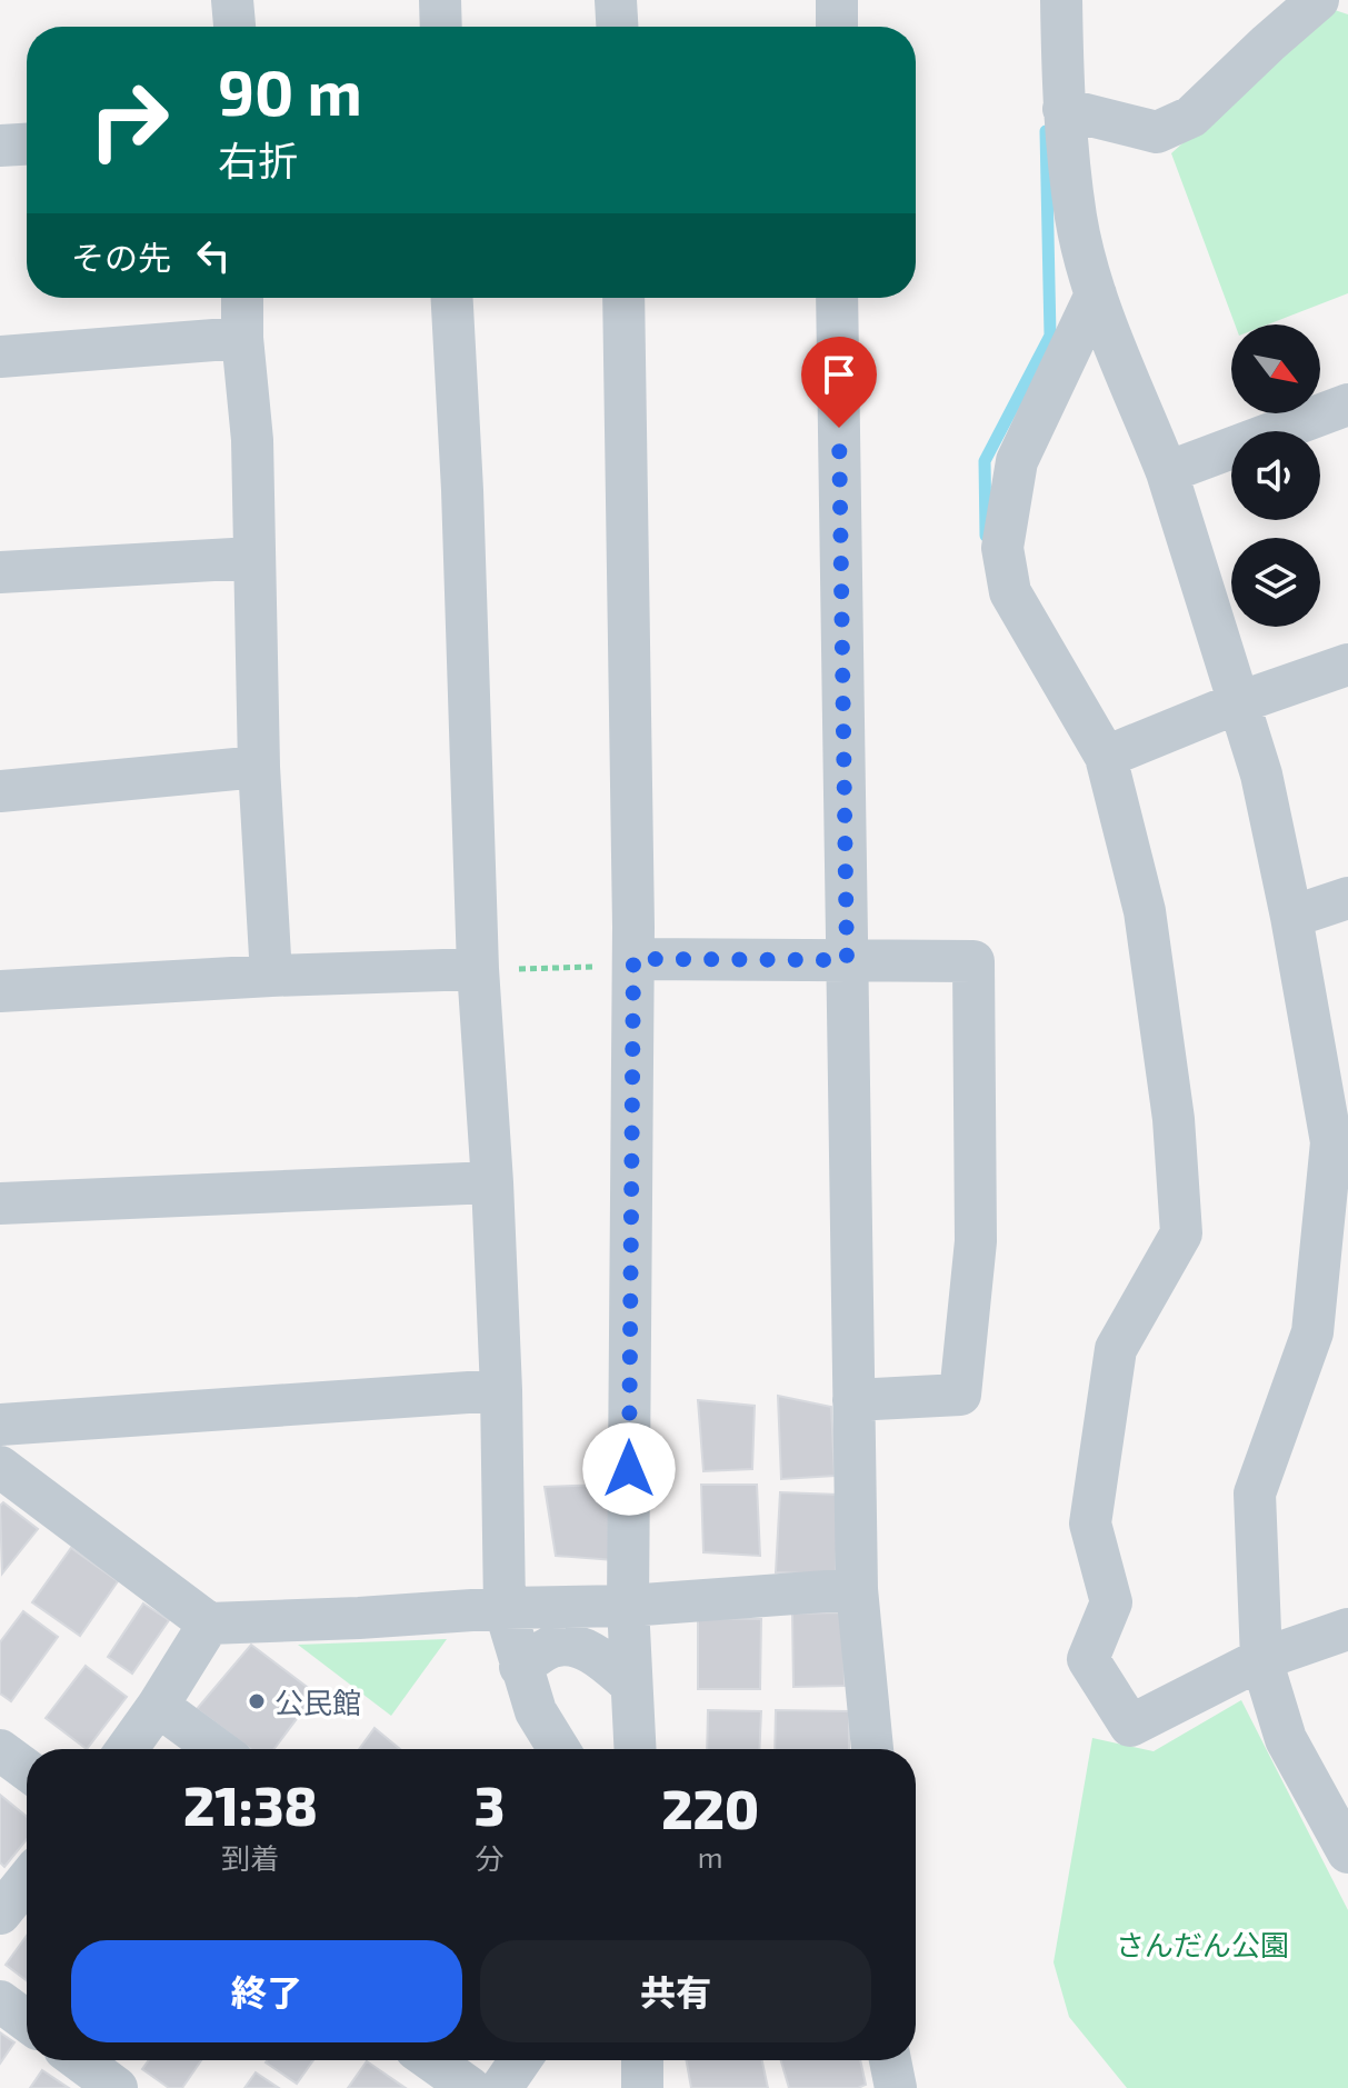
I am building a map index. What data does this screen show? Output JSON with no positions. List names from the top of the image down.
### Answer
{
  "parks": ["さんだん公園"],
  "places": ["公民館"],
  "north": "bottom right",
  "page": {
    "turn": ["90 m", "右折"],
    "then": "その先",
    "eta": [
      "21:38",
      "到着",
      "3",
      "分",
      "220",
      "m"
    ],
    "buttons": ["終了", "共有"]
  }
}
